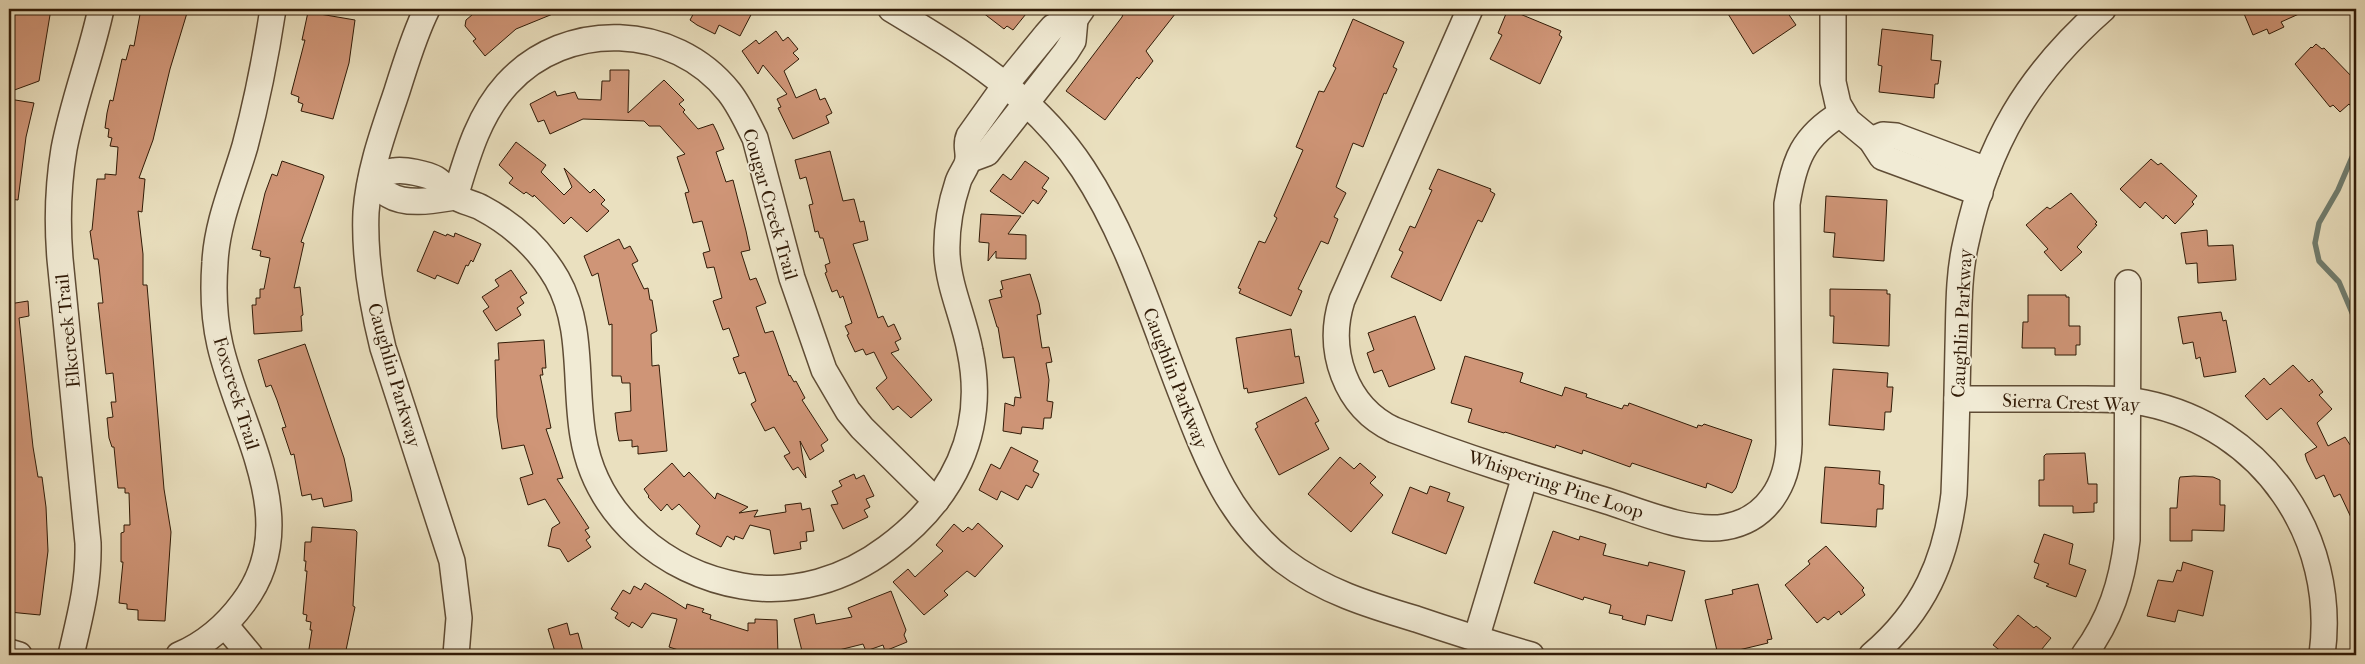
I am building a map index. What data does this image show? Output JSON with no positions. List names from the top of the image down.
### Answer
{
  "streets": {
    "street": [
      "Cougar Creek Trail",
      "Caughlin Parkway",
      "Elkcreek Trail",
      "Foxcreek Trail",
      "Sierra Crest Way",
      "Whispering Pine Loop"
    ]
  },
  "crossings": [
    ["Caughlin Parkway", "Sierra Crest Way"]
  ]
}
